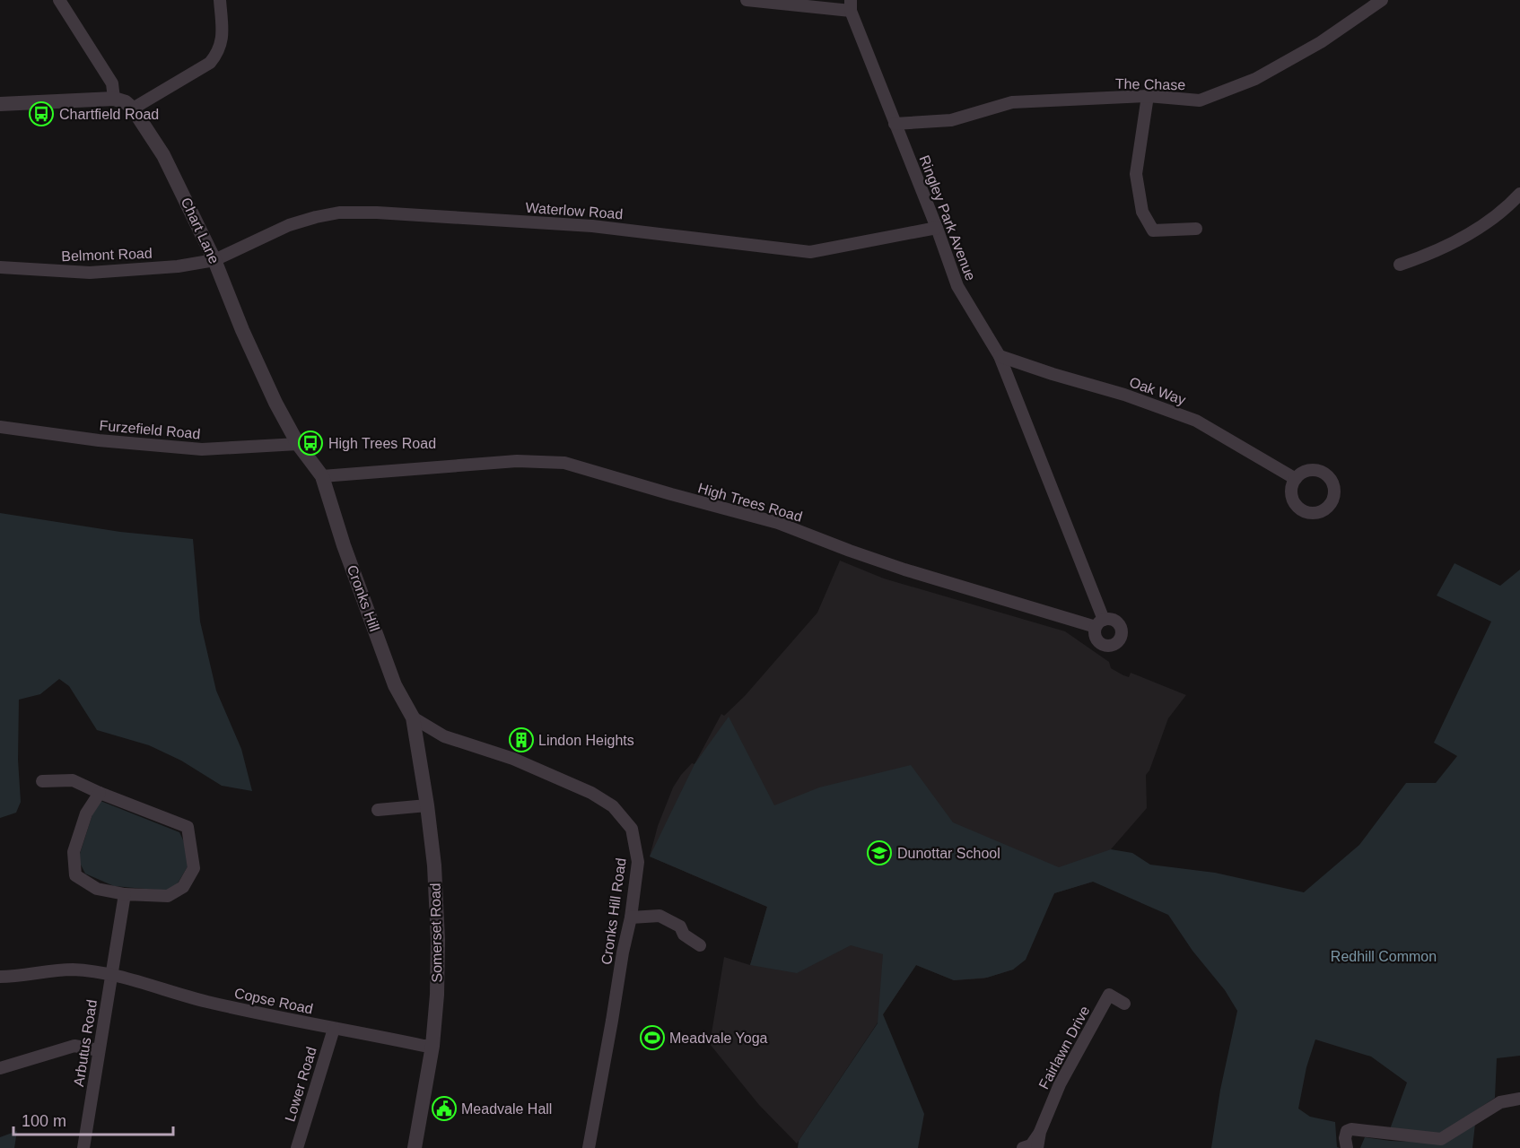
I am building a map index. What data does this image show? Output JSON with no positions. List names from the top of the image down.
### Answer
{
  "streets": {
    "street": [
      "The Chase",
      "Waterlow Road",
      "Ringley Park Avenue",
      "Chart Lane",
      "Belmont Road",
      "Oak Way",
      "Furzefield Road",
      "High Trees Road",
      "Cronks Hill",
      "Cronks Hill Road",
      "Somerset Road",
      "Copse Road",
      "Arbutus Road",
      "Fairlawn Drive",
      "Lower Road"
    ]
  },
  "crossings": [
    ["The Chase", "Ringley Park Avenue"],
    ["Waterlow Road", "Ringley Park Avenue"],
    ["Waterlow Road", "Chart Lane"],
    ["Waterlow Road", "Belmont Road"],
    ["Ringley Park Avenue", "Oak Way"],
    ["Ringley Park Avenue", "High Trees Road"],
    ["Chart Lane", "Belmont Road"],
    ["Chart Lane", "Furzefield Road"],
    ["Chart Lane", "High Trees Road"],
    ["Chart Lane", "Cronks Hill"],
    ["High Trees Road", "Cronks Hill"],
    ["Cronks Hill", "Cronks Hill Road"],
    ["Cronks Hill", "Somerset Road"],
    ["Cronks Hill Road", "Somerset Road"],
    ["Somerset Road", "Copse Road"],
    ["Copse Road", "Arbutus Road"],
    ["Copse Road", "Lower Road"]
  ],
  "parks": ["Redhill Common"],
  "places": {
    "bus stop": ["Chartfield Road", "High Trees Road"],
    "building": ["Lindon Heights"],
    "school or university": ["Dunottar School"],
    "sports": ["Meadvale Yoga"],
    "public building": ["Meadvale Hall"]
  },
  "scale_bar": "100 m"
}
